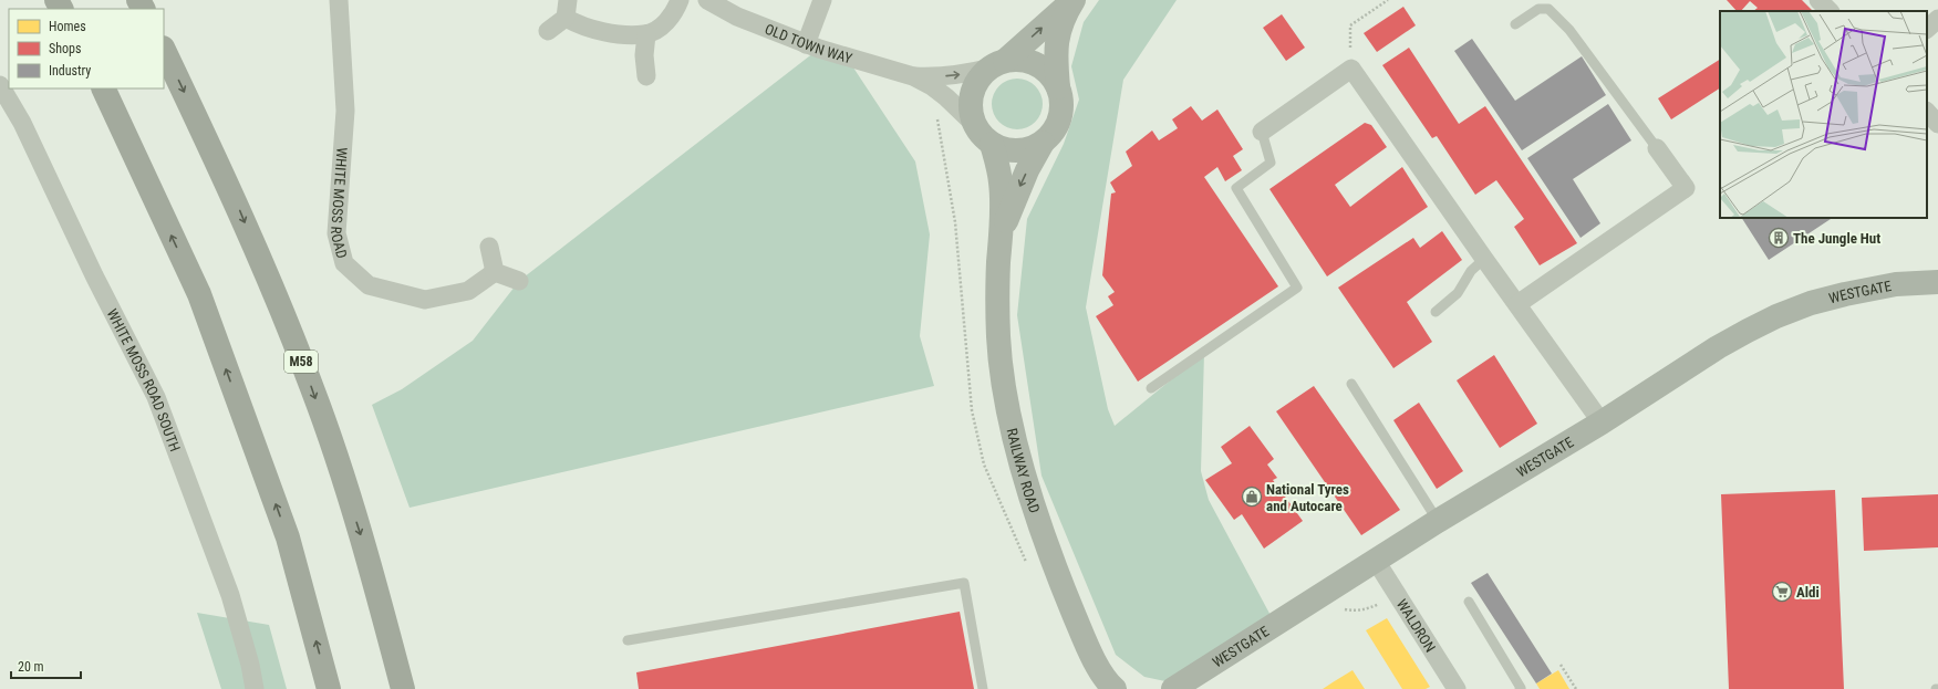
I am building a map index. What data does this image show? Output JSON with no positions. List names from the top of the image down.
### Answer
{
  "streets": {
    "highway": ["M58"],
    "main road": ["WESTGATE", "RAILWAY ROAD"],
    "street": [
      "OLD TOWN WAY",
      "WHITE MOSS ROAD",
      "WHITE MOSS ROAD SOUTH",
      "WALDRON"
    ]
  },
  "crossings": [
    ["OLD TOWN WAY", "RAILWAY ROAD"],
    ["WESTGATE", "WALDRON"]
  ],
  "places": {
    "building": ["The Jungle Hut"],
    "shop": ["National Tyres and Autocare"],
    "supermarket": ["Aldi"]
  },
  "legend": ["Homes", "Shops", "Industry"],
  "scale_bar": "20 m"
}
